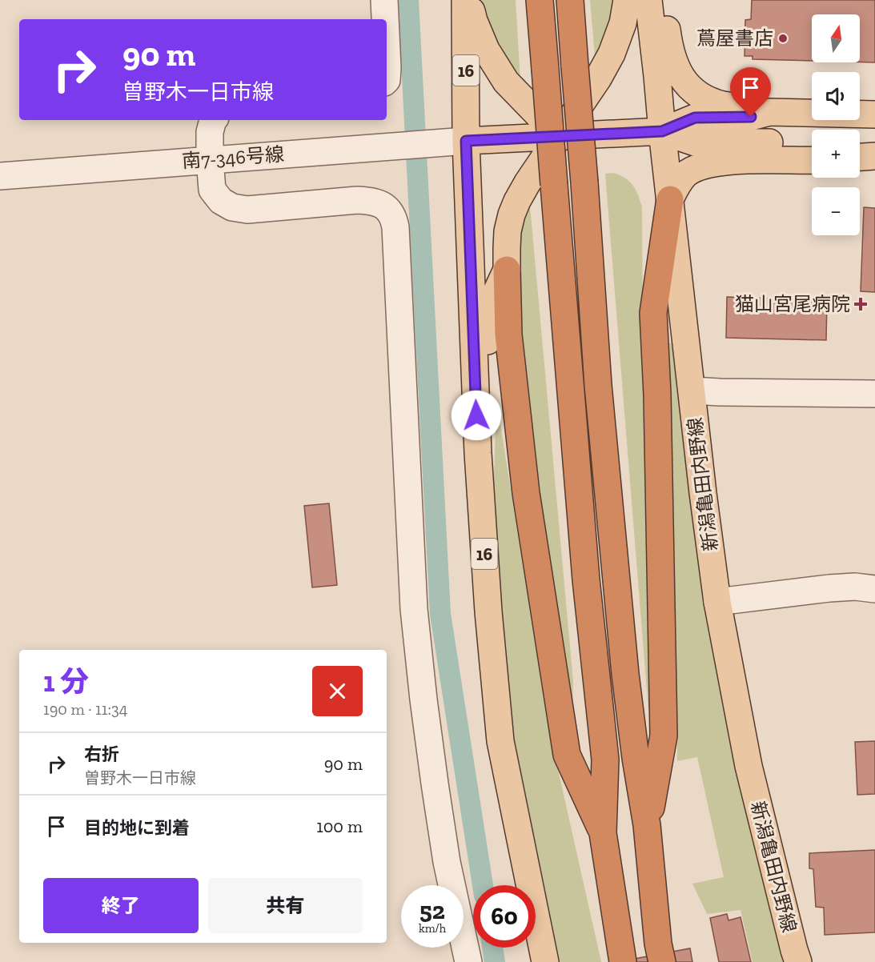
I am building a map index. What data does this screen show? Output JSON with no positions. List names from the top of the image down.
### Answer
{
  "streets": {
    "main road": ["16", "新潟亀田内野線"],
    "street": ["南7-346号線"]
  },
  "crossings": [
    ["16", "南7-346号線"]
  ],
  "places": {
    "other": ["蔦屋書店"],
    "health": ["猫山宮尾病院"]
  },
  "north": "top",
  "page": {
    "map_buttons": ["+", "−"],
    "turn": ["90 m", "曽野木一日市線"],
    "heading": ["1 分", "190 m · 11:34"],
    "list": [
      {
        "name": "右折",
        "note": "曽野木一日市線",
        "value": "90 m"
      },
      {
        "name": "目的地に到着",
        "value": "100 m"
      }
    ],
    "buttons": ["終了", "共有"],
    "speed": "52 km/h",
    "limit": "60"
  }
}
